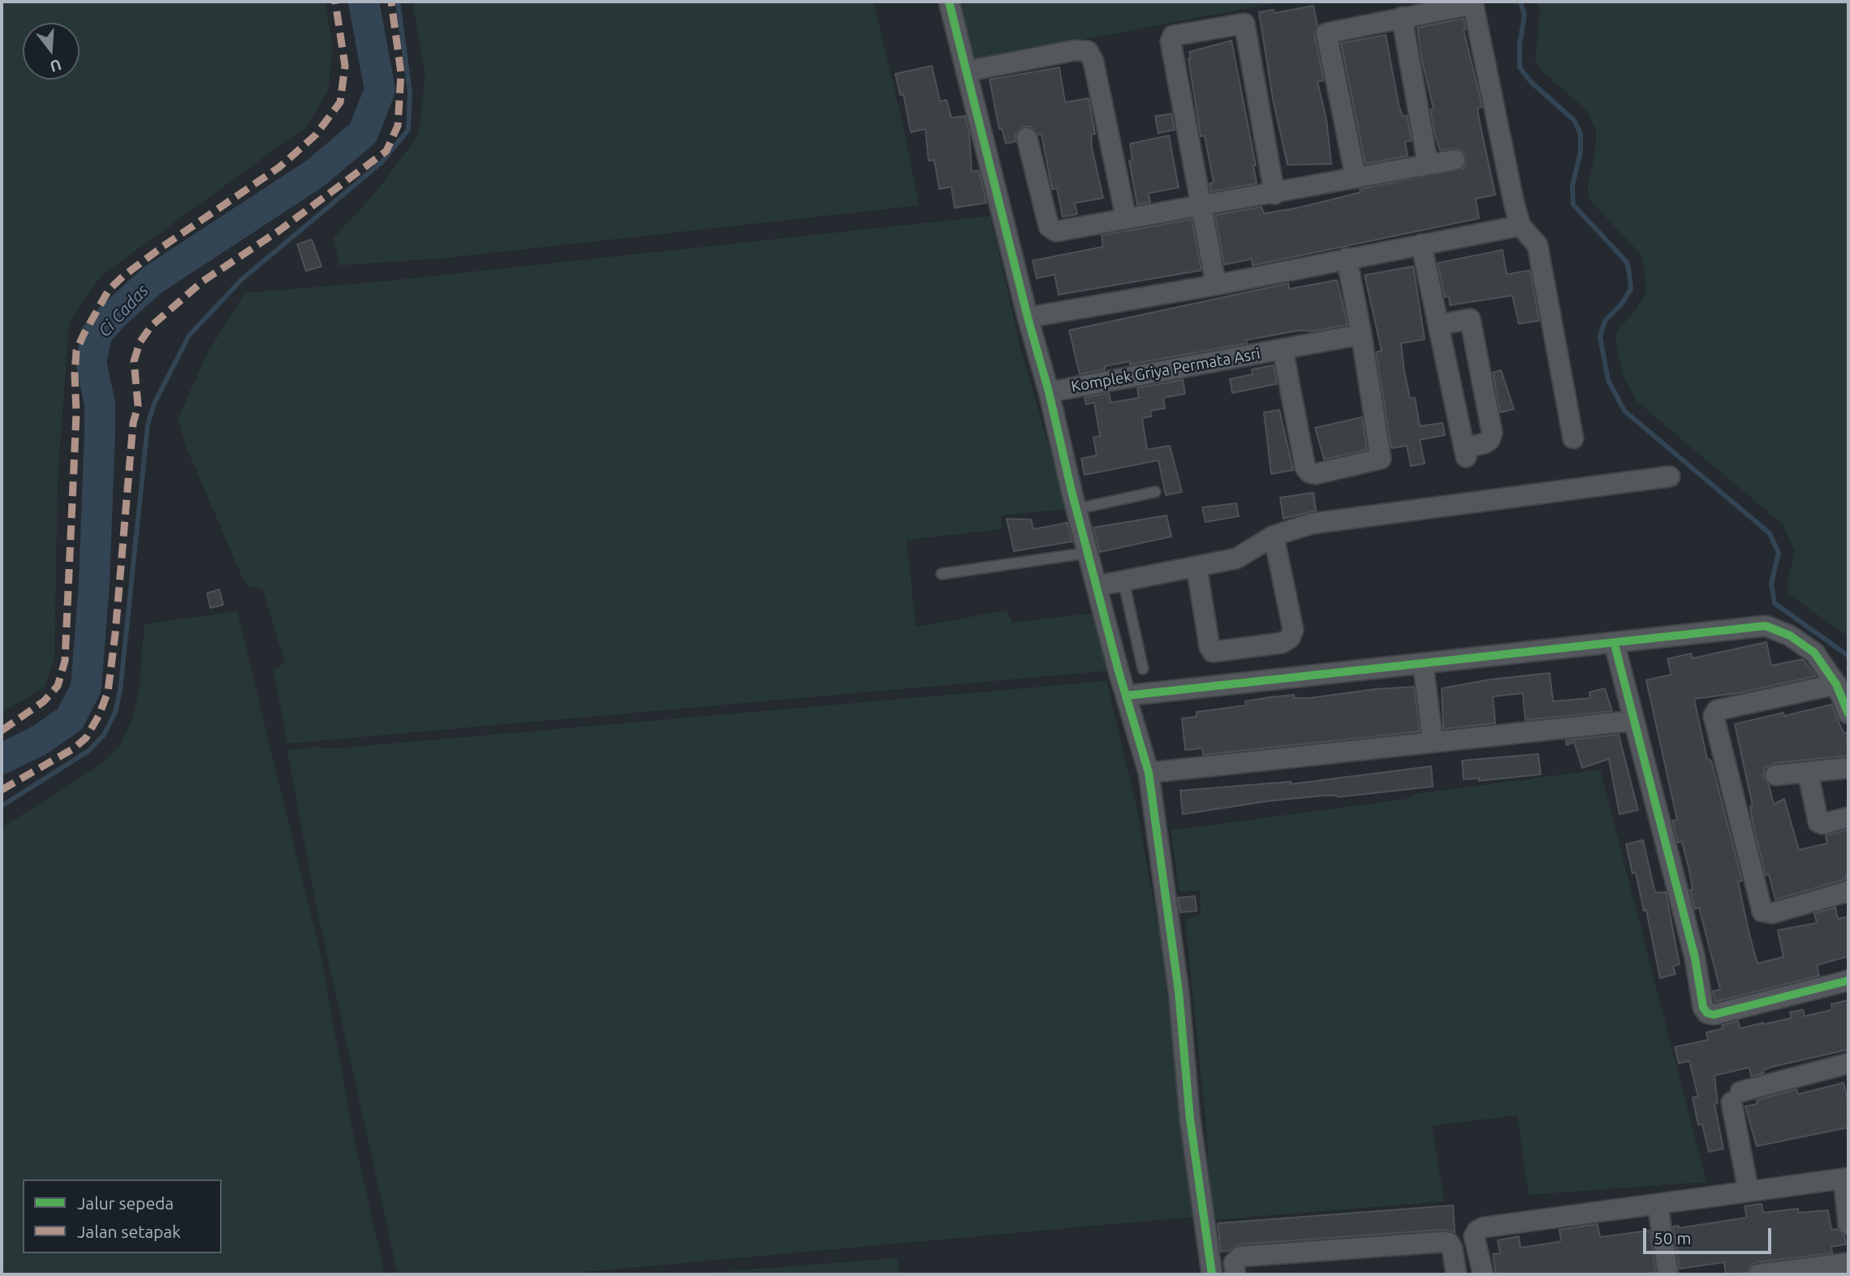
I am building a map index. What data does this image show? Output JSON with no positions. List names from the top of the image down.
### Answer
{
  "streets": {
    "street": ["Komplek Griya Permata Asri"]
  },
  "water": ["Ci Cadas"],
  "legend": ["Jalur sepeda", "Jalan setapak"],
  "scale_bar": "50 m",
  "north": "bottom"
}
